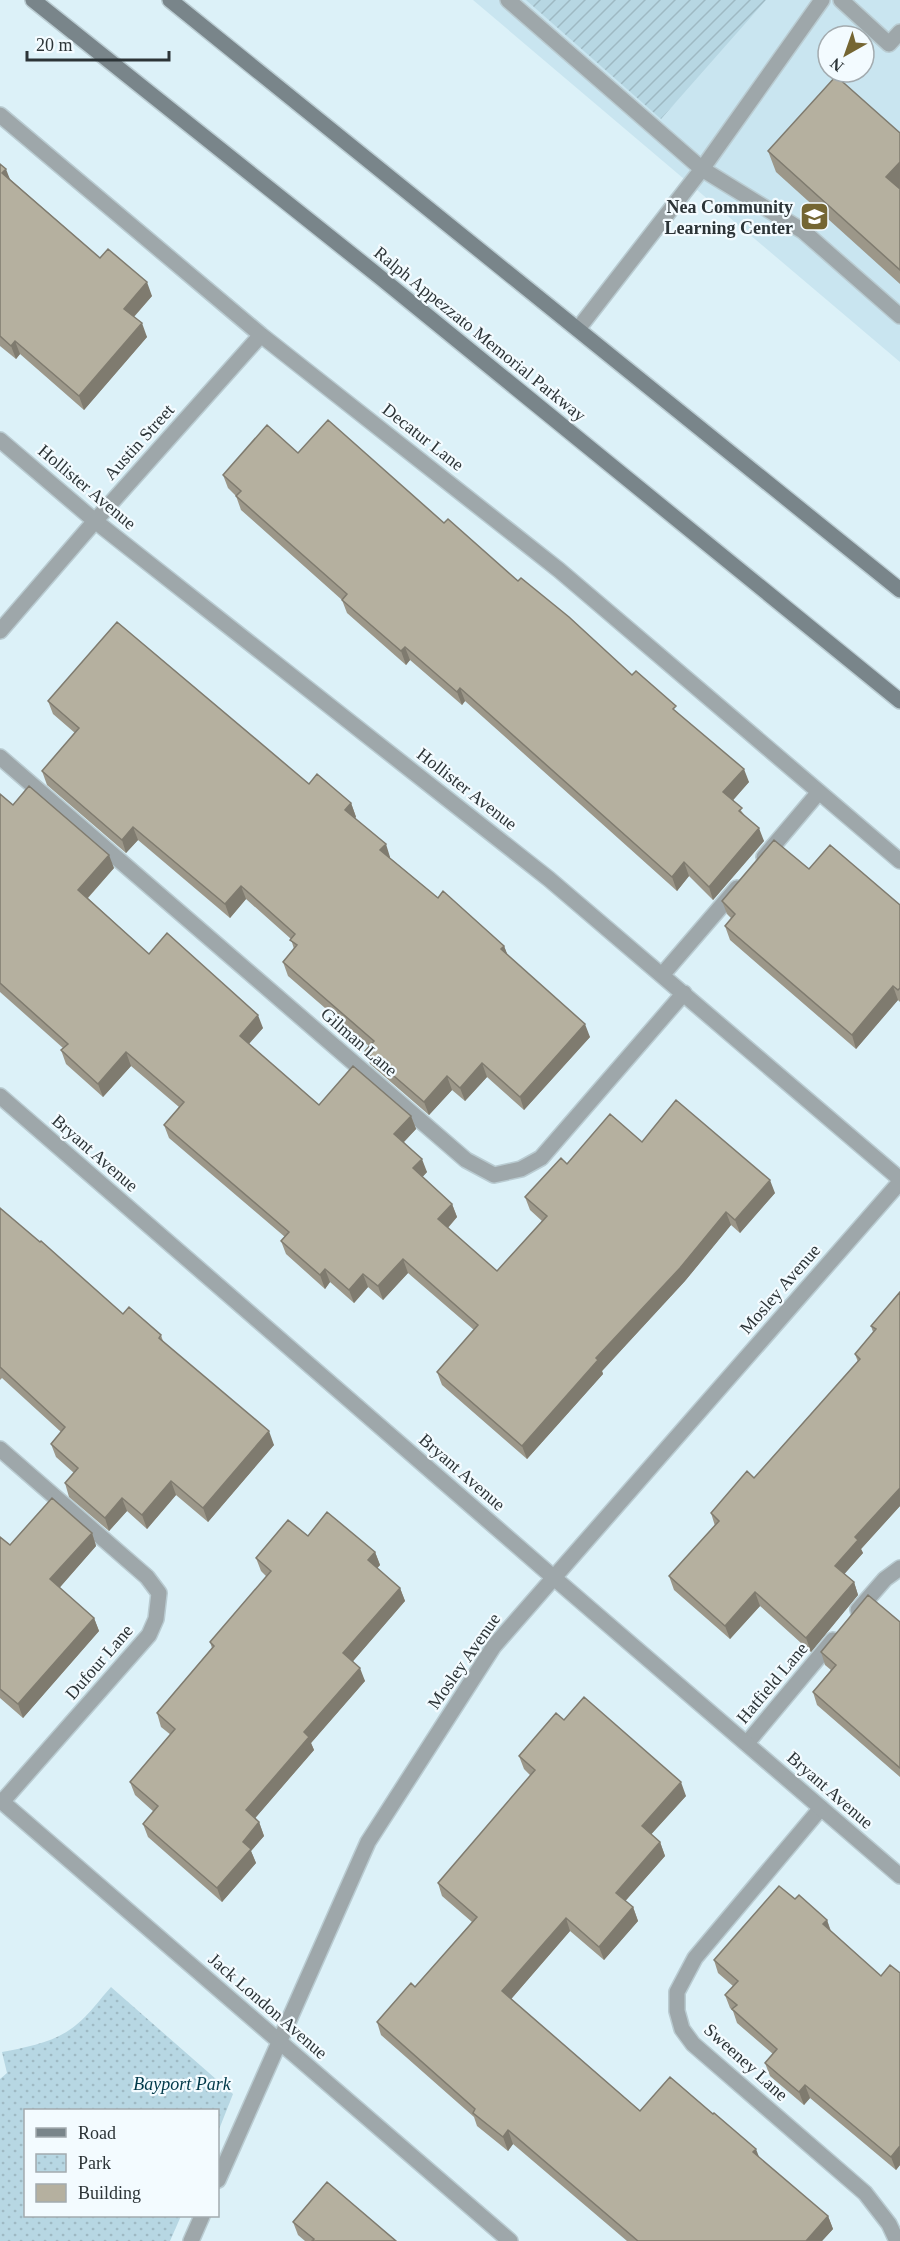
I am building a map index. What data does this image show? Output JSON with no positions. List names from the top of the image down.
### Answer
{
  "streets": {
    "street": [
      "Ralph Appezzato Memorial Parkway",
      "Decatur Lane",
      "Austin Street",
      "Hollister Avenue",
      "Gilman Lane",
      "Bryant Avenue",
      "Mosley Avenue",
      "Dufour Lane",
      "Hatfield Lane",
      "Jack London Avenue",
      "Sweeney Lane"
    ]
  },
  "crossings": [
    ["Decatur Lane", "Austin Street"],
    ["Austin Street", "Hollister Avenue"],
    ["Hollister Avenue", "Gilman Lane"],
    ["Hollister Avenue", "Mosley Avenue"],
    ["Bryant Avenue", "Mosley Avenue"],
    ["Bryant Avenue", "Hatfield Lane"],
    ["Bryant Avenue", "Sweeney Lane"],
    ["Mosley Avenue", "Jack London Avenue"],
    ["Dufour Lane", "Jack London Avenue"]
  ],
  "parks": ["Bayport Park"],
  "places": {
    "school or university": ["Nea Community Learning Center"]
  },
  "legend": ["Road", "Park", "Building"],
  "scale_bar": "20 m",
  "north": "bottom left"
}
